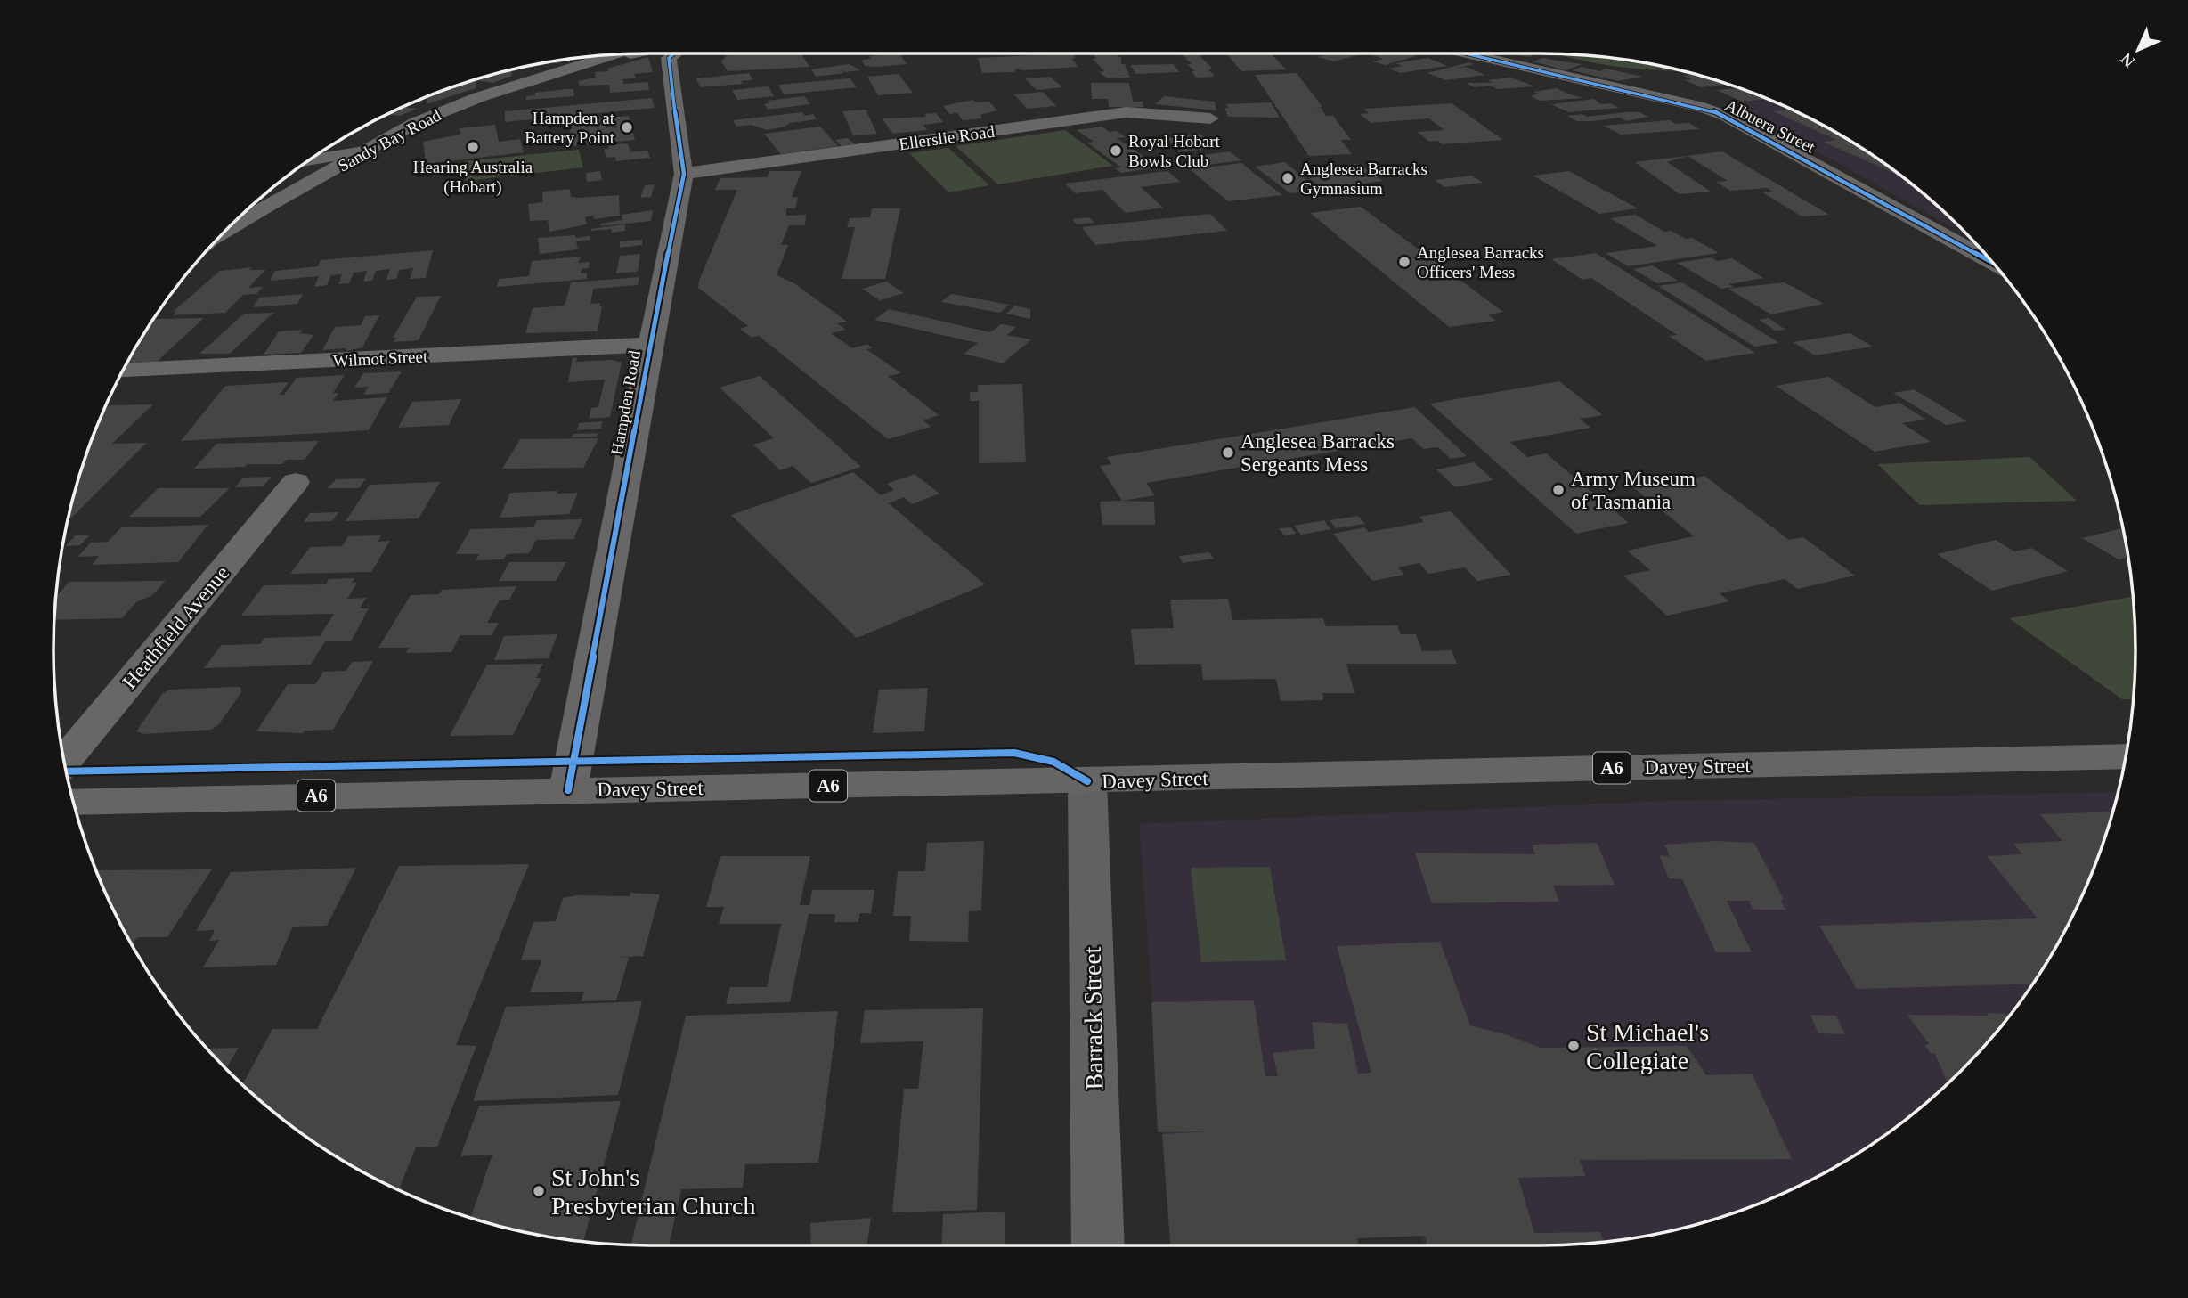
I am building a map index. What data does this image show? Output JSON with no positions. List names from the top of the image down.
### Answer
{
  "streets": {
    "highway": ["Davey Street", "A6"],
    "main road": ["Sandy Bay Road", "Barrack Street"],
    "street": [
      "Albuera Street",
      "Ellerslie Road",
      "Wilmot Street",
      "Hampden Road",
      "Heathfield Avenue"
    ]
  },
  "crossings": [
    ["Ellerslie Road", "Hampden Road"],
    ["Wilmot Street", "Hampden Road"],
    ["Hampden Road", "Davey Street"],
    ["Davey Street", "Barrack Street"]
  ],
  "places": [
    "Hampden at Battery Point",
    "Hearing Australia (Hobart)",
    "Royal Hobart Bowls Club",
    "Anglesea Barracks Gymnasium",
    "Anglesea Barracks Officers' Mess",
    "Anglesea Barracks Sergeants Mess",
    "Army Museum of Tasmania",
    "St Michael's Collegiate",
    "St John's Presbyterian Church"
  ],
  "north": "bottom left"
}
